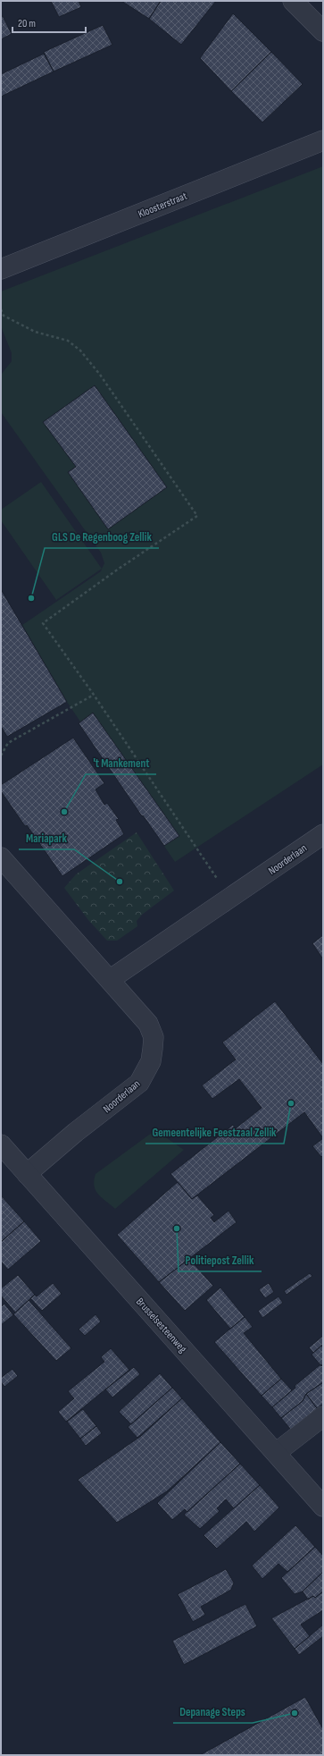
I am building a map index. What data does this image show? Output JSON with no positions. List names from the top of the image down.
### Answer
{
  "streets": {
    "street": ["Kloosterstraat", "Noorderlaan", "Brusselsesteenweg"]
  },
  "crossings": [
    ["Noorderlaan", "Brusselsesteenweg"]
  ],
  "places": [
    "GLS De Regenboog Zellik",
    "'t Mankement",
    "Mariapark",
    "Gemeentelijke Feestzaal Zellik",
    "Politiepost Zellik",
    "Depanage Steps"
  ],
  "scale_bar": "20 m"
}
